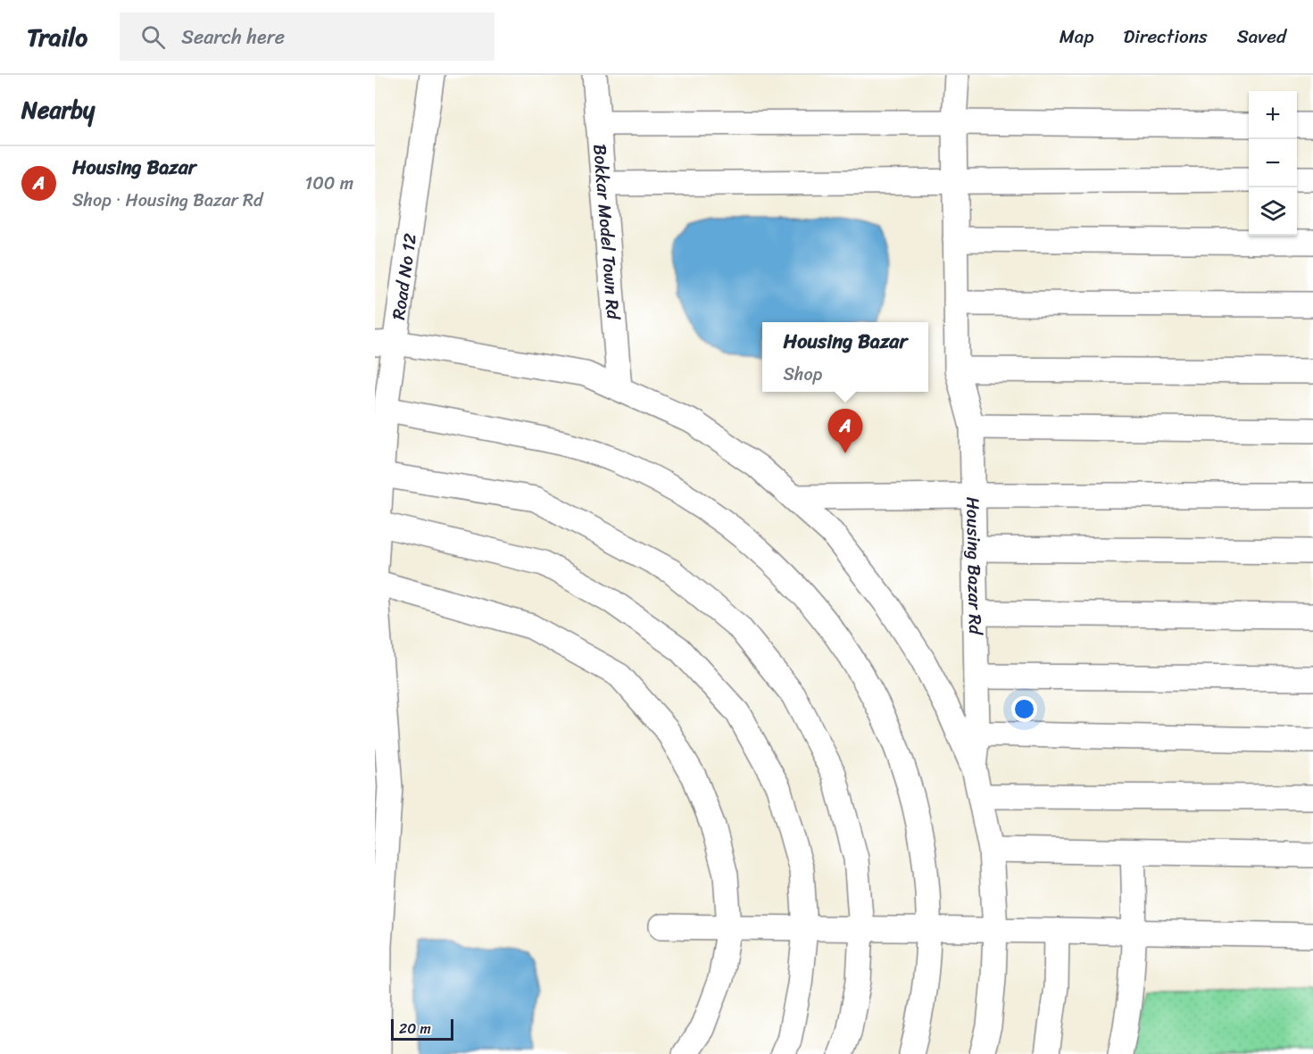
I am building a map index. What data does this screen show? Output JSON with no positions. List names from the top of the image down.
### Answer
{
  "streets": {
    "street": ["Bokkar Model Town Rd", "Road No 12", "Housing Bazar Rd"]
  },
  "scale_bar": "20 m",
  "page": {
    "header": "Trailo",
    "search": "Search here",
    "nav": ["Map", "Directions", "Saved"],
    "heading": "Nearby",
    "map_buttons": ["+", "−"],
    "list": [
      {
        "mark": "A",
        "name": "Housing Bazar",
        "note": "Shop · Housing Bazar Rd",
        "value": "100 m"
      }
    ],
    "popup": ["Housing Bazar", "Shop"],
    "pins": "A",
    "scale": "20 m"
  }
}
